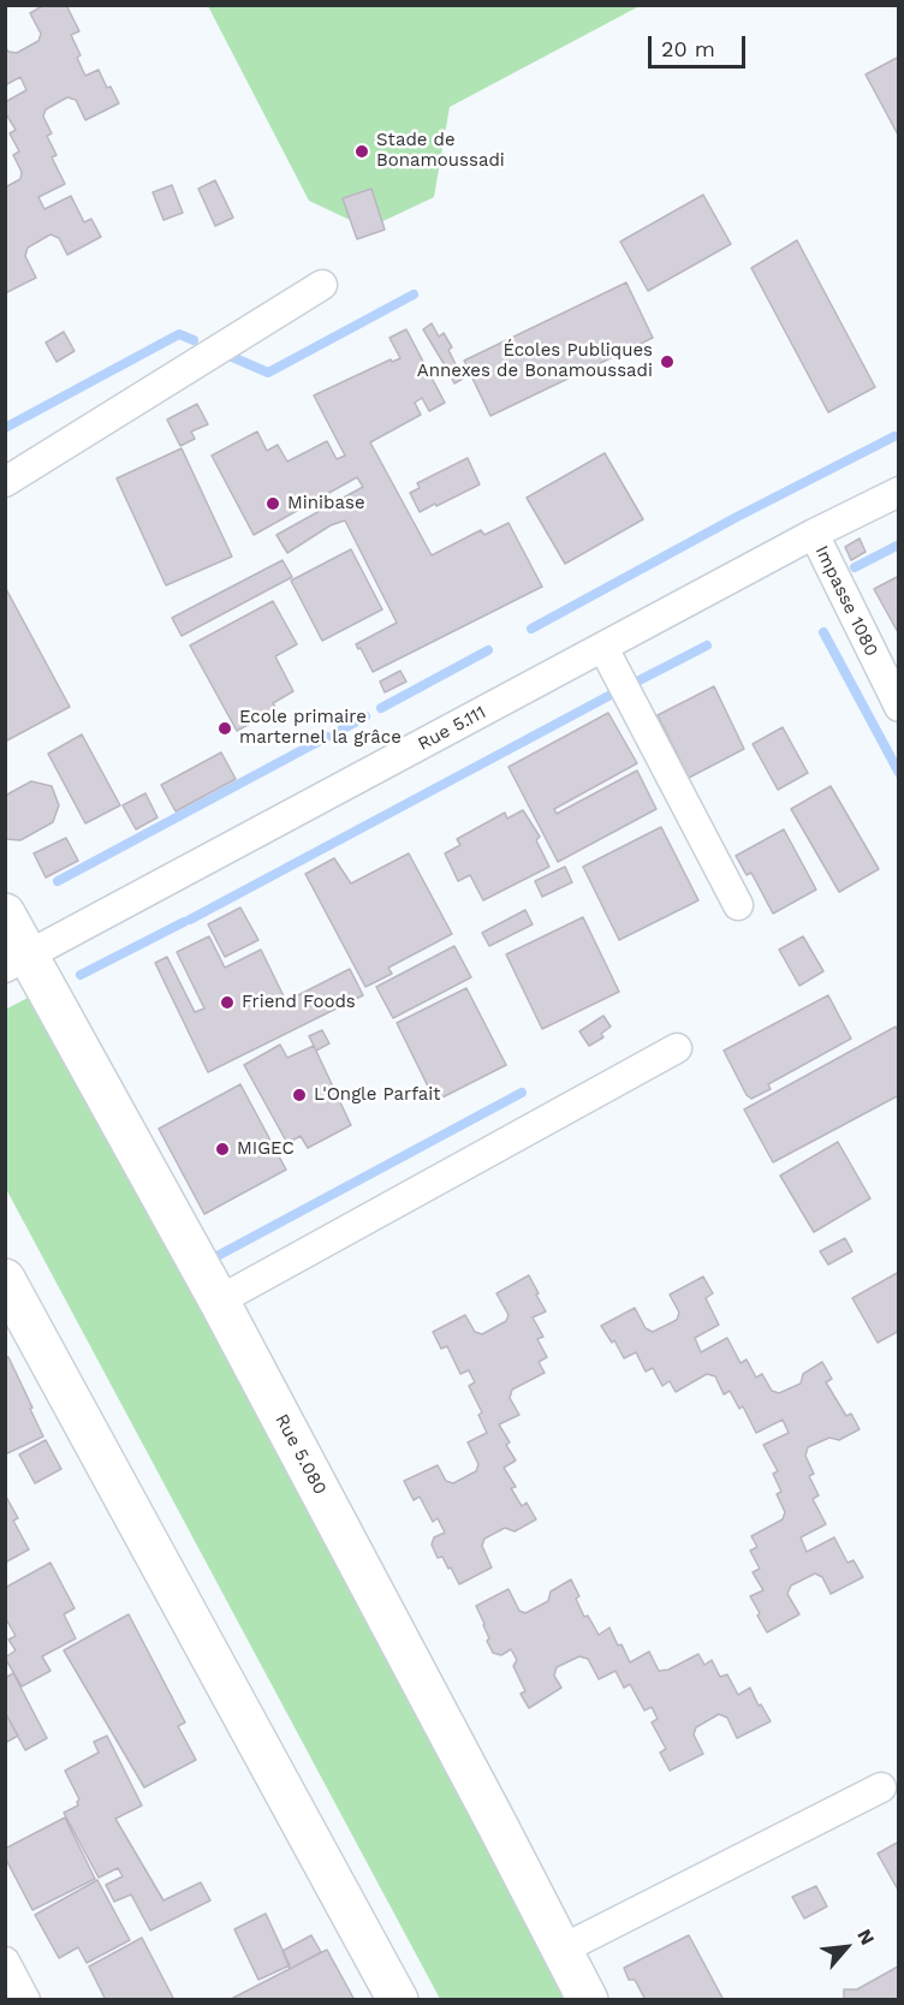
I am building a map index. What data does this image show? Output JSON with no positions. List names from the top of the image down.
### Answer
{
  "streets": {
    "main road": ["Rue 5.080"],
    "street": ["Impasse 1080", "Rue 5.111"]
  },
  "crossings": [
    ["Impasse 1080", "Rue 5.111"],
    ["Rue 5.111", "Rue 5.080"]
  ],
  "places": [
    "Stade de Bonamoussadi",
    "Écoles Publiques Annexes de Bonamoussadi",
    "Minibase",
    "Ecole primaire marternel la grâce",
    "Friend Foods",
    "L'Ongle Parfait",
    "MIGEC"
  ],
  "scale_bar": "20 m",
  "north": "top right"
}
